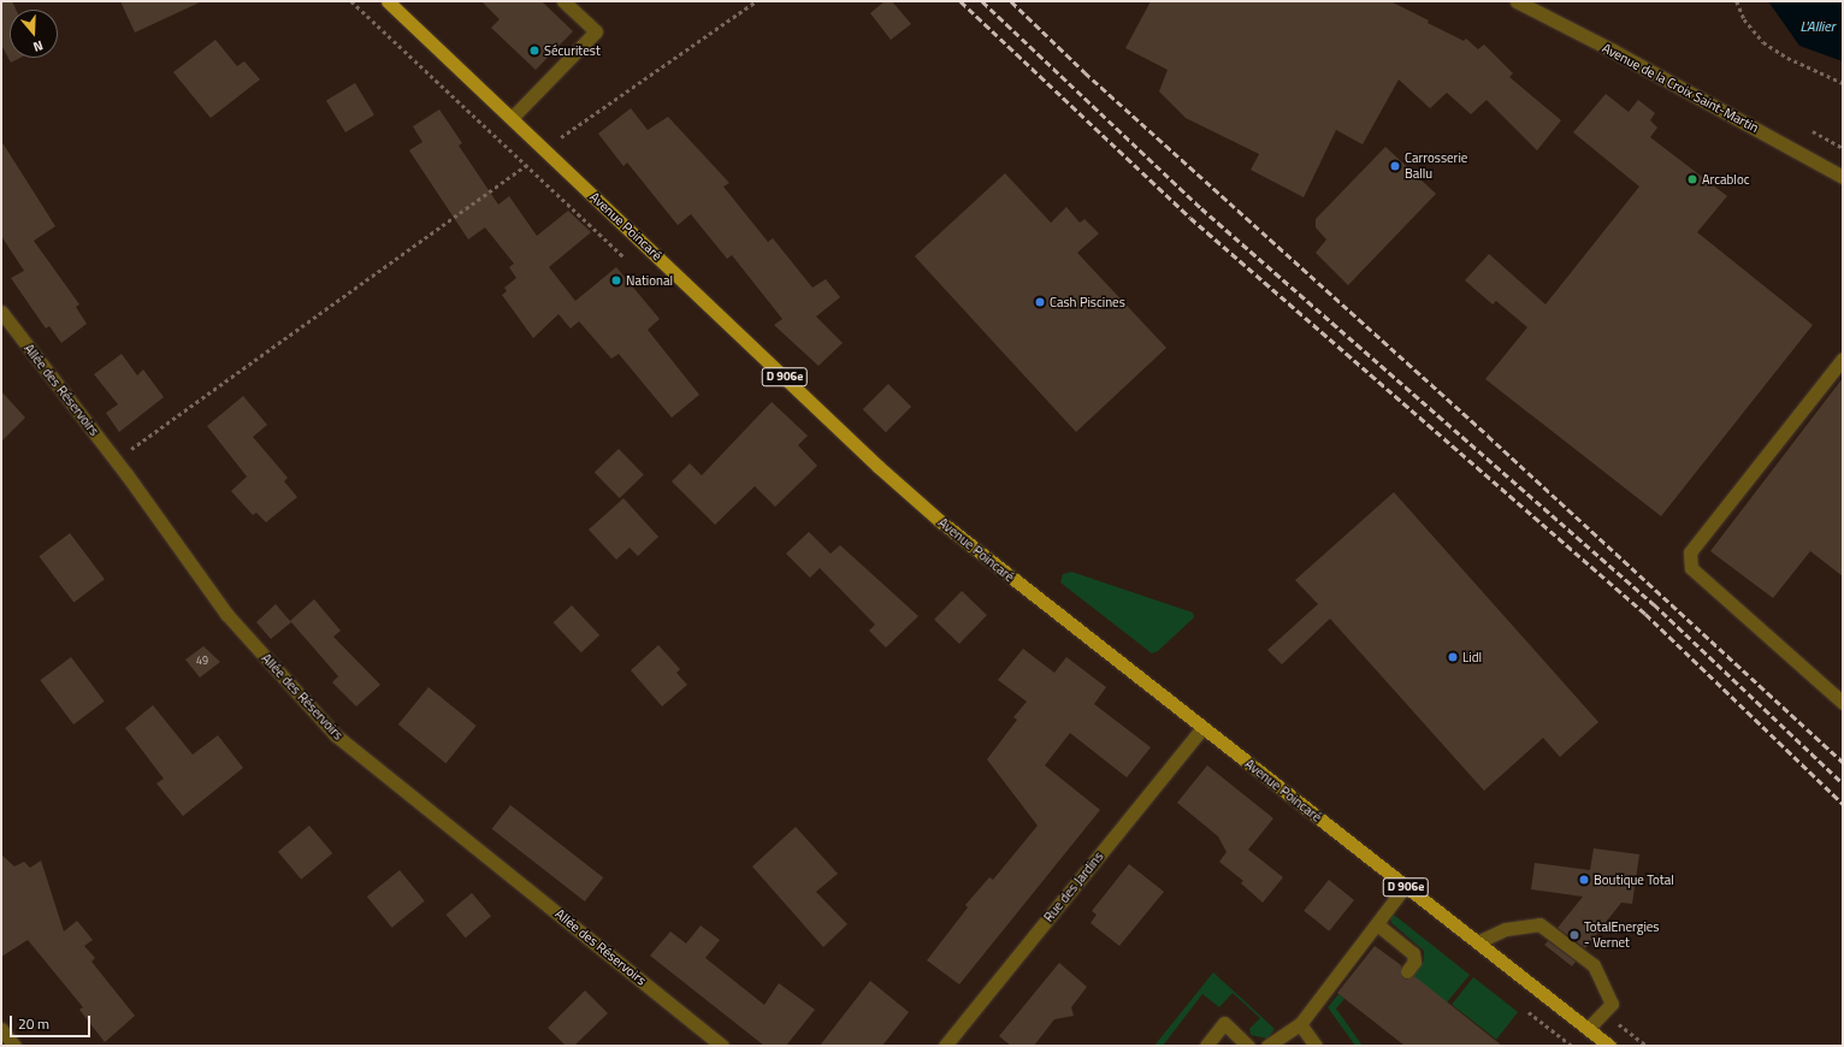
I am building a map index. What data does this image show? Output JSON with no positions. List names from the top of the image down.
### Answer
{
  "streets": {
    "main road": ["Avenue Poincaré", "D 906e"],
    "street": ["Avenue de la Croix Saint-Martin", "Allée des Réservoirs", "Rue des Jardins"]
  },
  "crossings": [
    ["Avenue Poincaré", "Rue des Jardins"]
  ],
  "water": ["L'Allier"],
  "places": [
    "Sécuritest",
    "Carrosserie Ballu",
    "Arcabloc",
    "National",
    "Cash Piscines",
    "Lidl",
    "Boutique Total",
    "TotalEnergies - Vernet"
  ],
  "house_numbers": ["49"],
  "scale_bar": "20 m",
  "north": "bottom"
}
